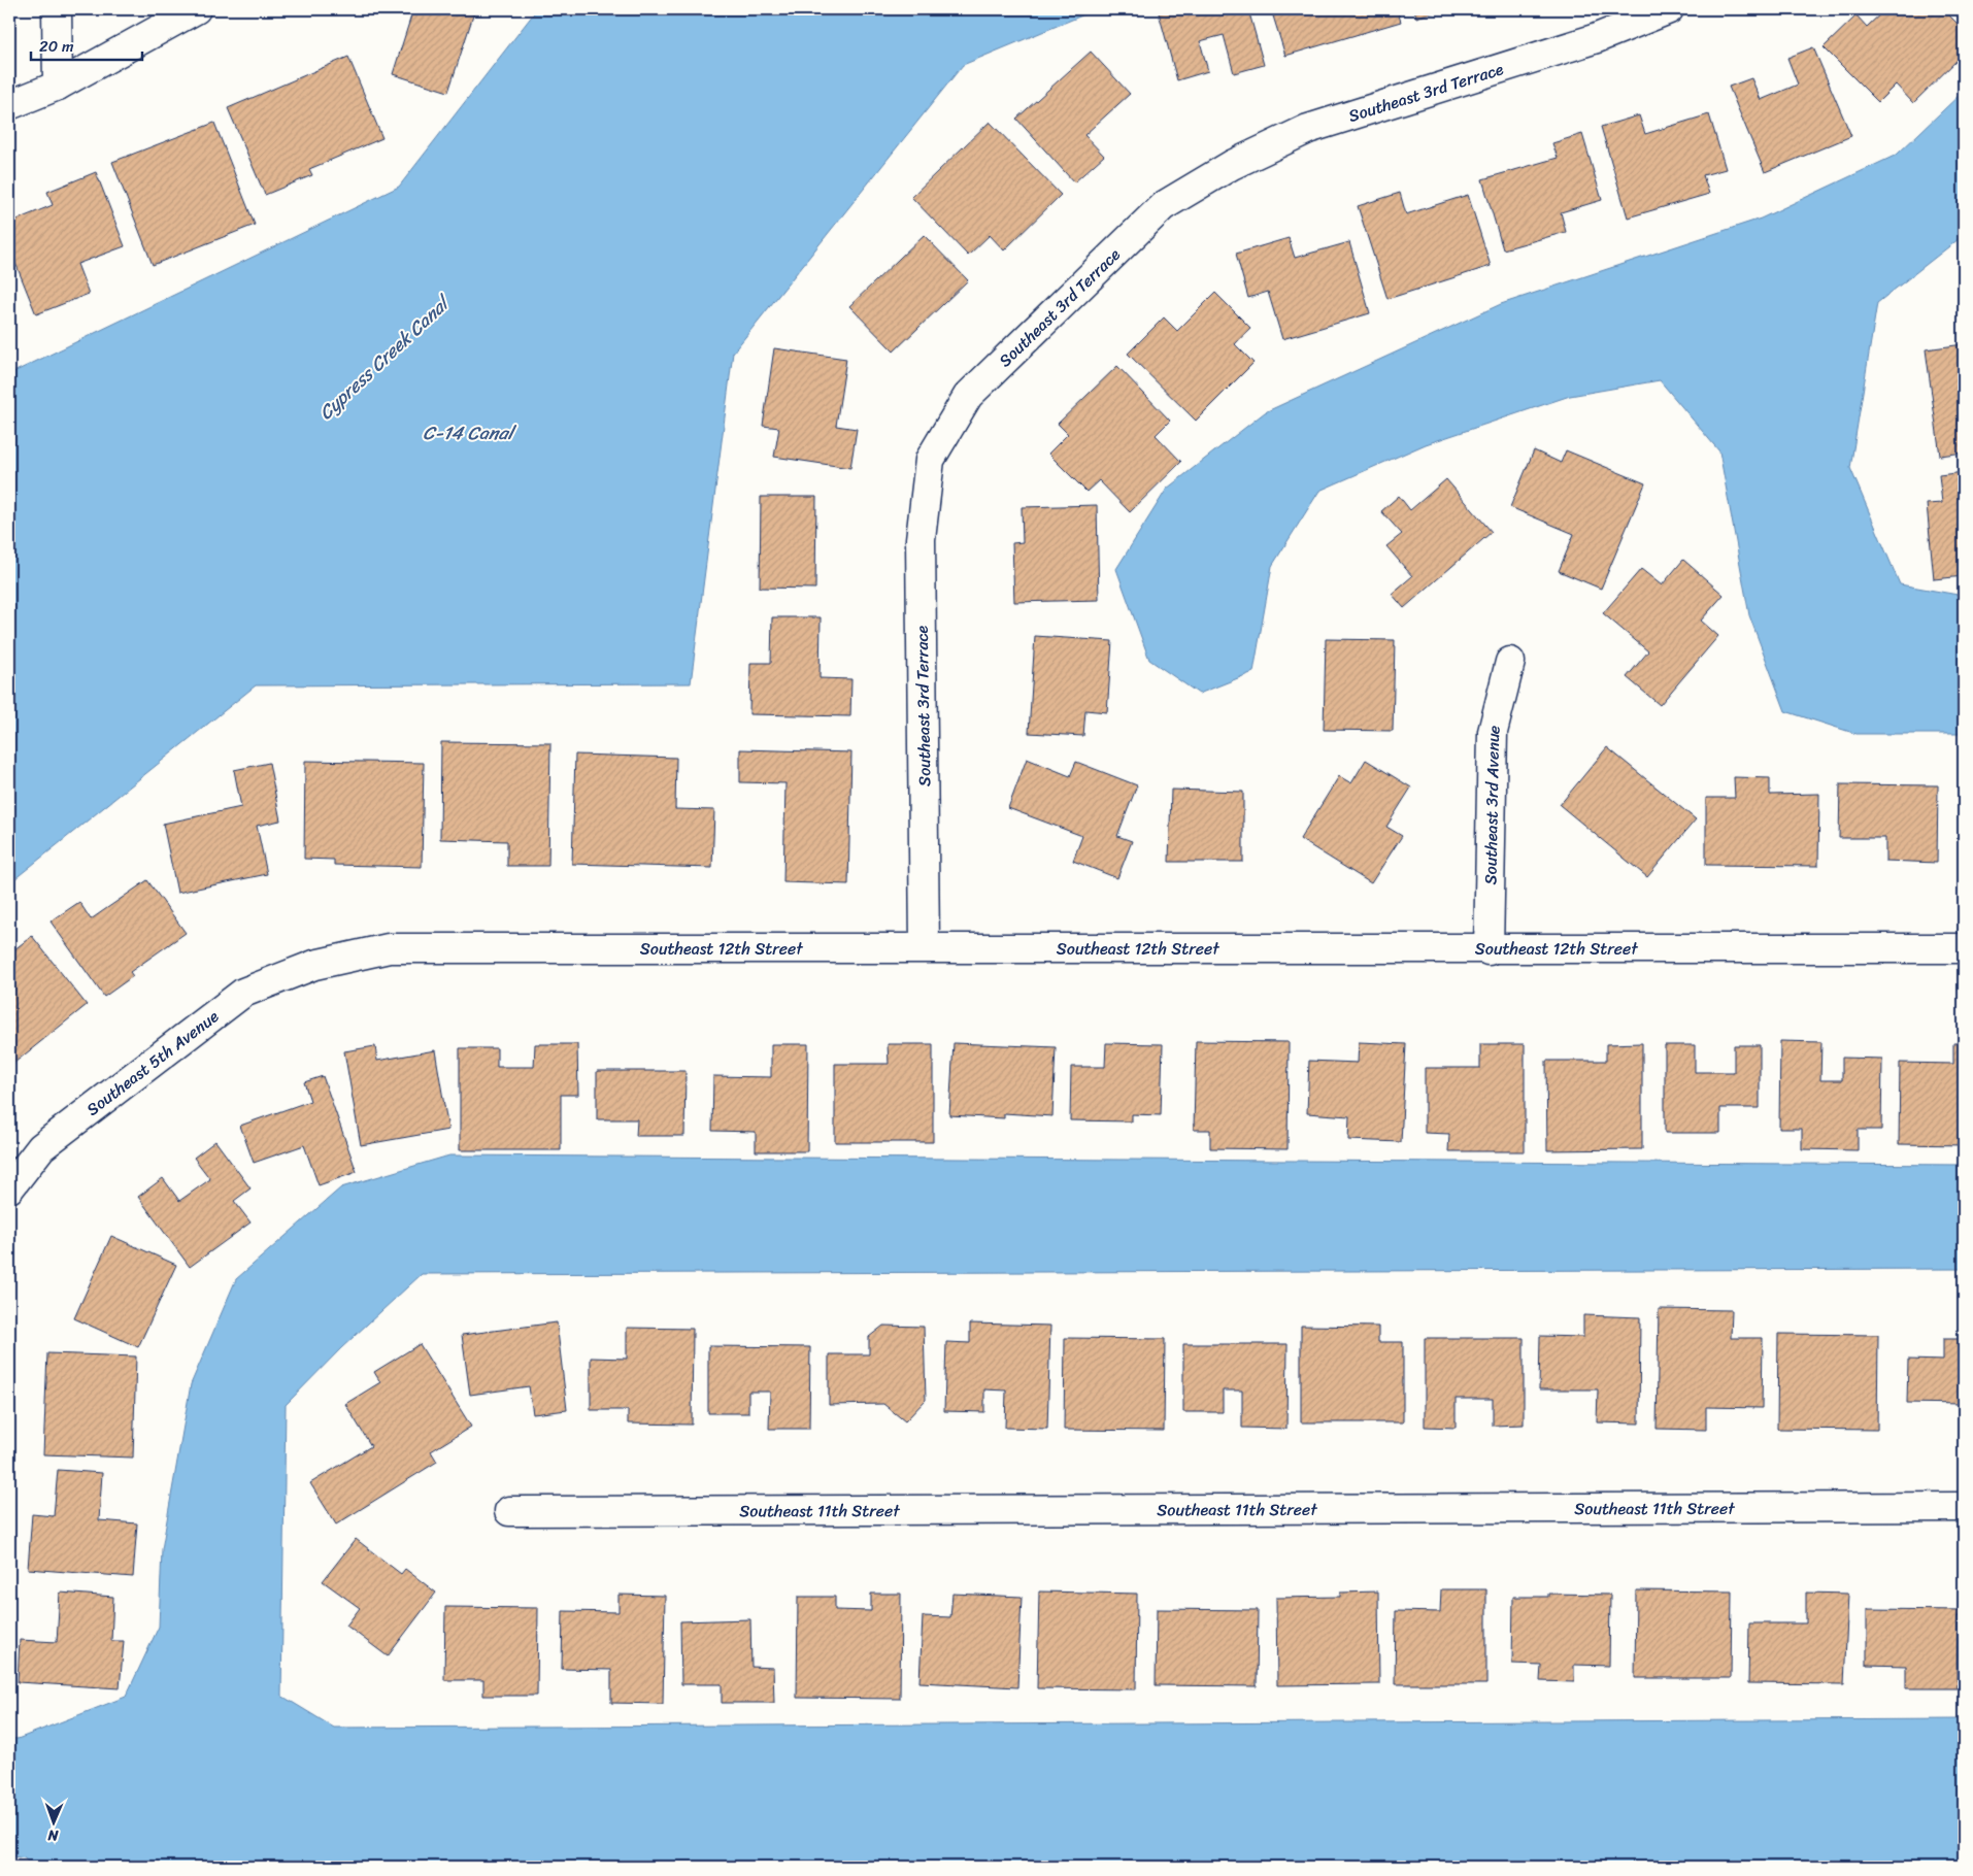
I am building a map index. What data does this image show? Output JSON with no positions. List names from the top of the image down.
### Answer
{
  "streets": {
    "street": [
      "Southeast 3rd Terrace",
      "Southeast 3rd Avenue",
      "Southeast 12th Street",
      "Southeast 5th Avenue",
      "Southeast 11th Street"
    ]
  },
  "crossings": [
    ["Southeast 3rd Terrace", "Southeast 12th Street"],
    ["Southeast 3rd Avenue", "Southeast 12th Street"],
    ["Southeast 12th Street", "Southeast 5th Avenue"]
  ],
  "water": ["Cypress Creek Canal", "C-14 Canal"],
  "scale_bar": "20 m",
  "north": "bottom"
}
